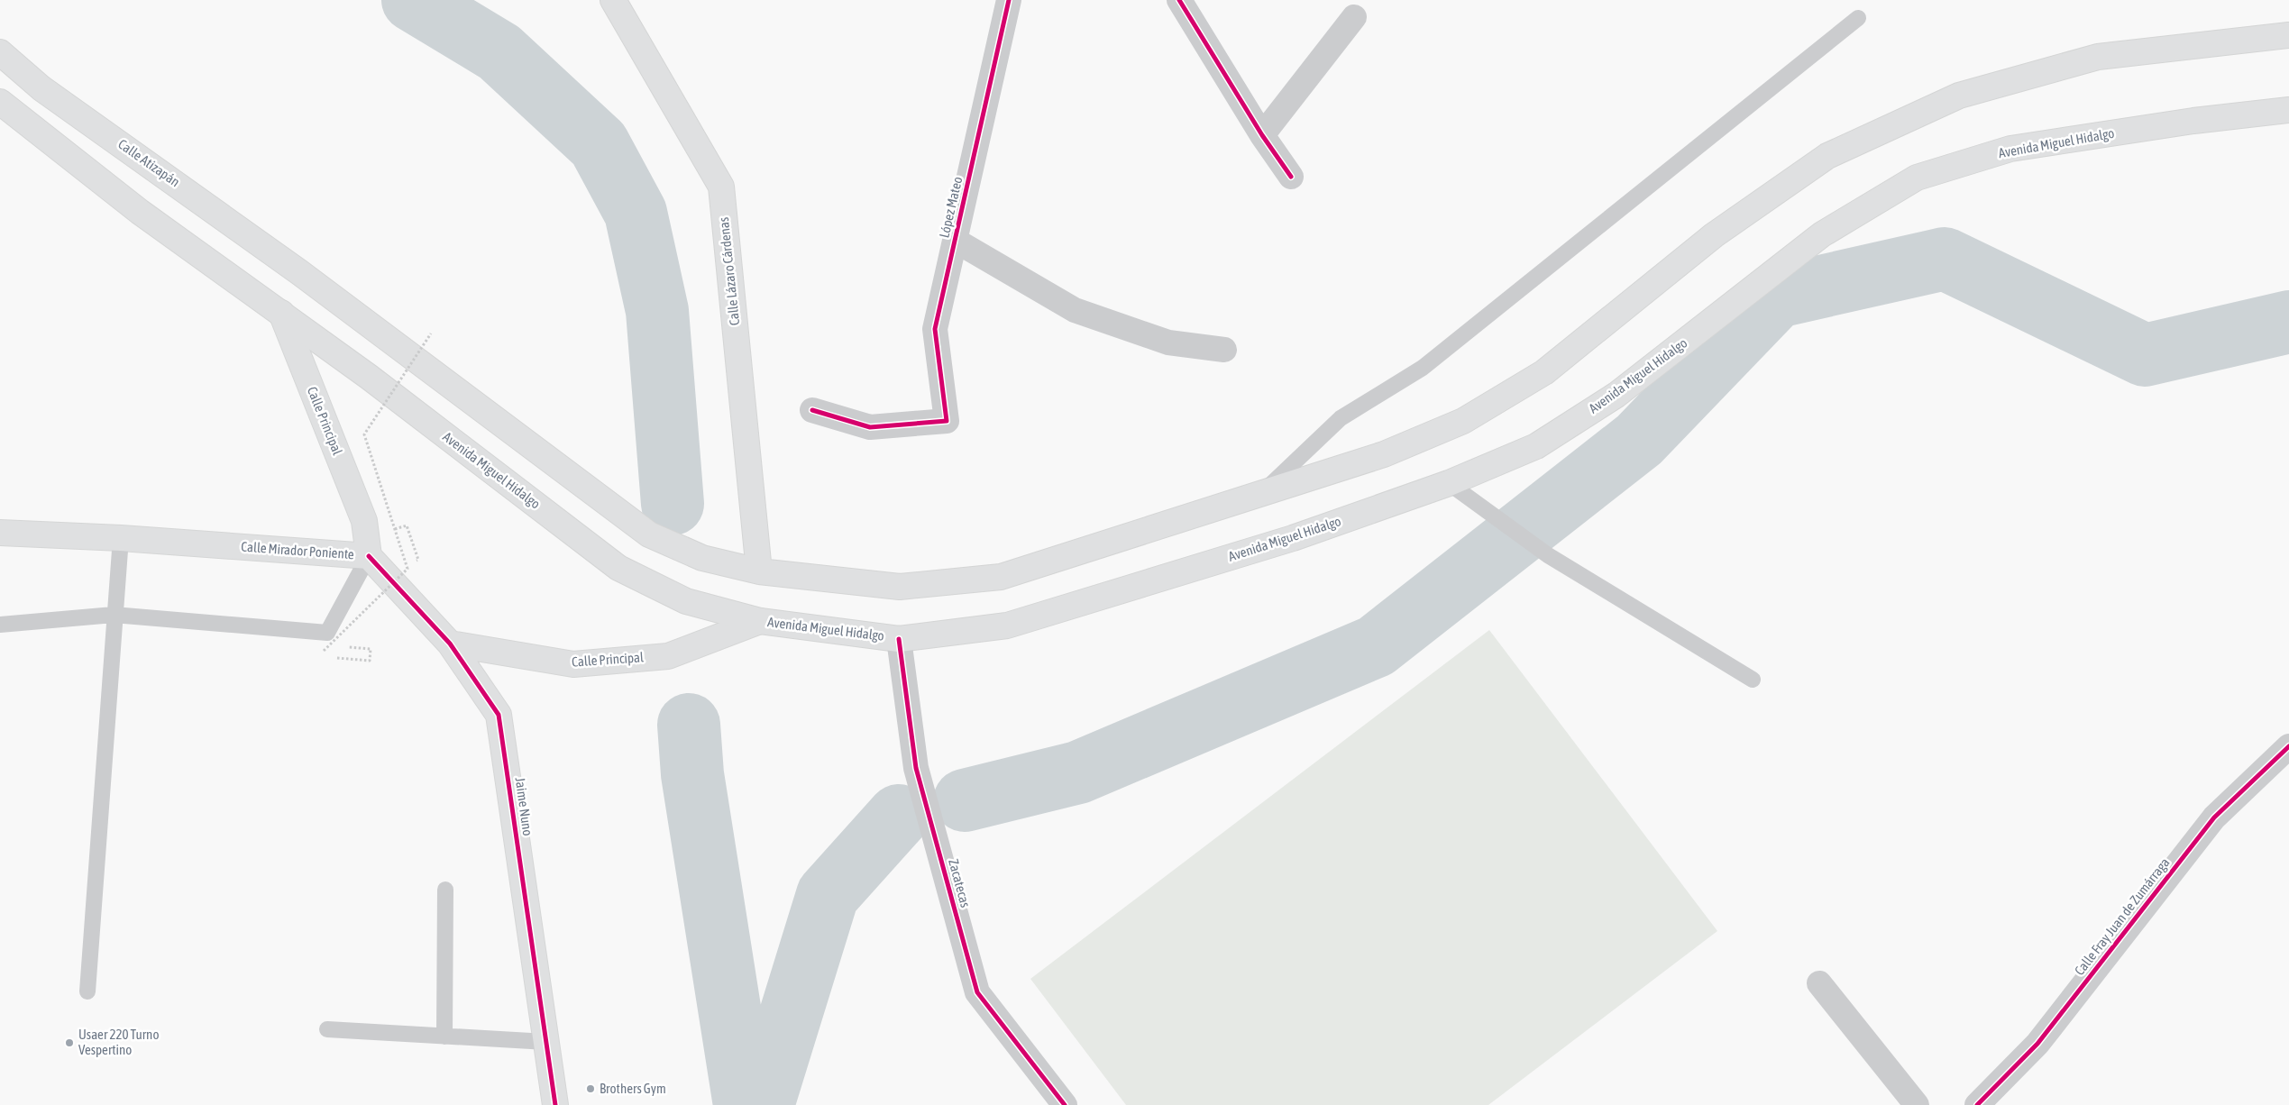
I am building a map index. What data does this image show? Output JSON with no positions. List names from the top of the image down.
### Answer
{
  "streets": {
    "main road": [
      "Avenida Miguel Hidalgo",
      "Calle Atizapán",
      "Calle Lázaro Cárdenas",
      "Calle Principal",
      "Calle Mirador Poniente",
      "Jaime Nuno"
    ],
    "street": ["López Mateo", "Zacatecas", "Calle Fray Juan de Zumárraga"]
  },
  "crossings": [
    ["Avenida Miguel Hidalgo", "Calle Principal"],
    ["Avenida Miguel Hidalgo", "Zacatecas"],
    ["Calle Atizapán", "Calle Lázaro Cárdenas"],
    ["Calle Principal", "Calle Mirador Poniente"],
    ["Calle Principal", "Jaime Nuno"],
    ["Calle Mirador Poniente", "Jaime Nuno"]
  ],
  "places": ["Usaer 220 Turno Vespertino", "Brothers Gym"]
}
